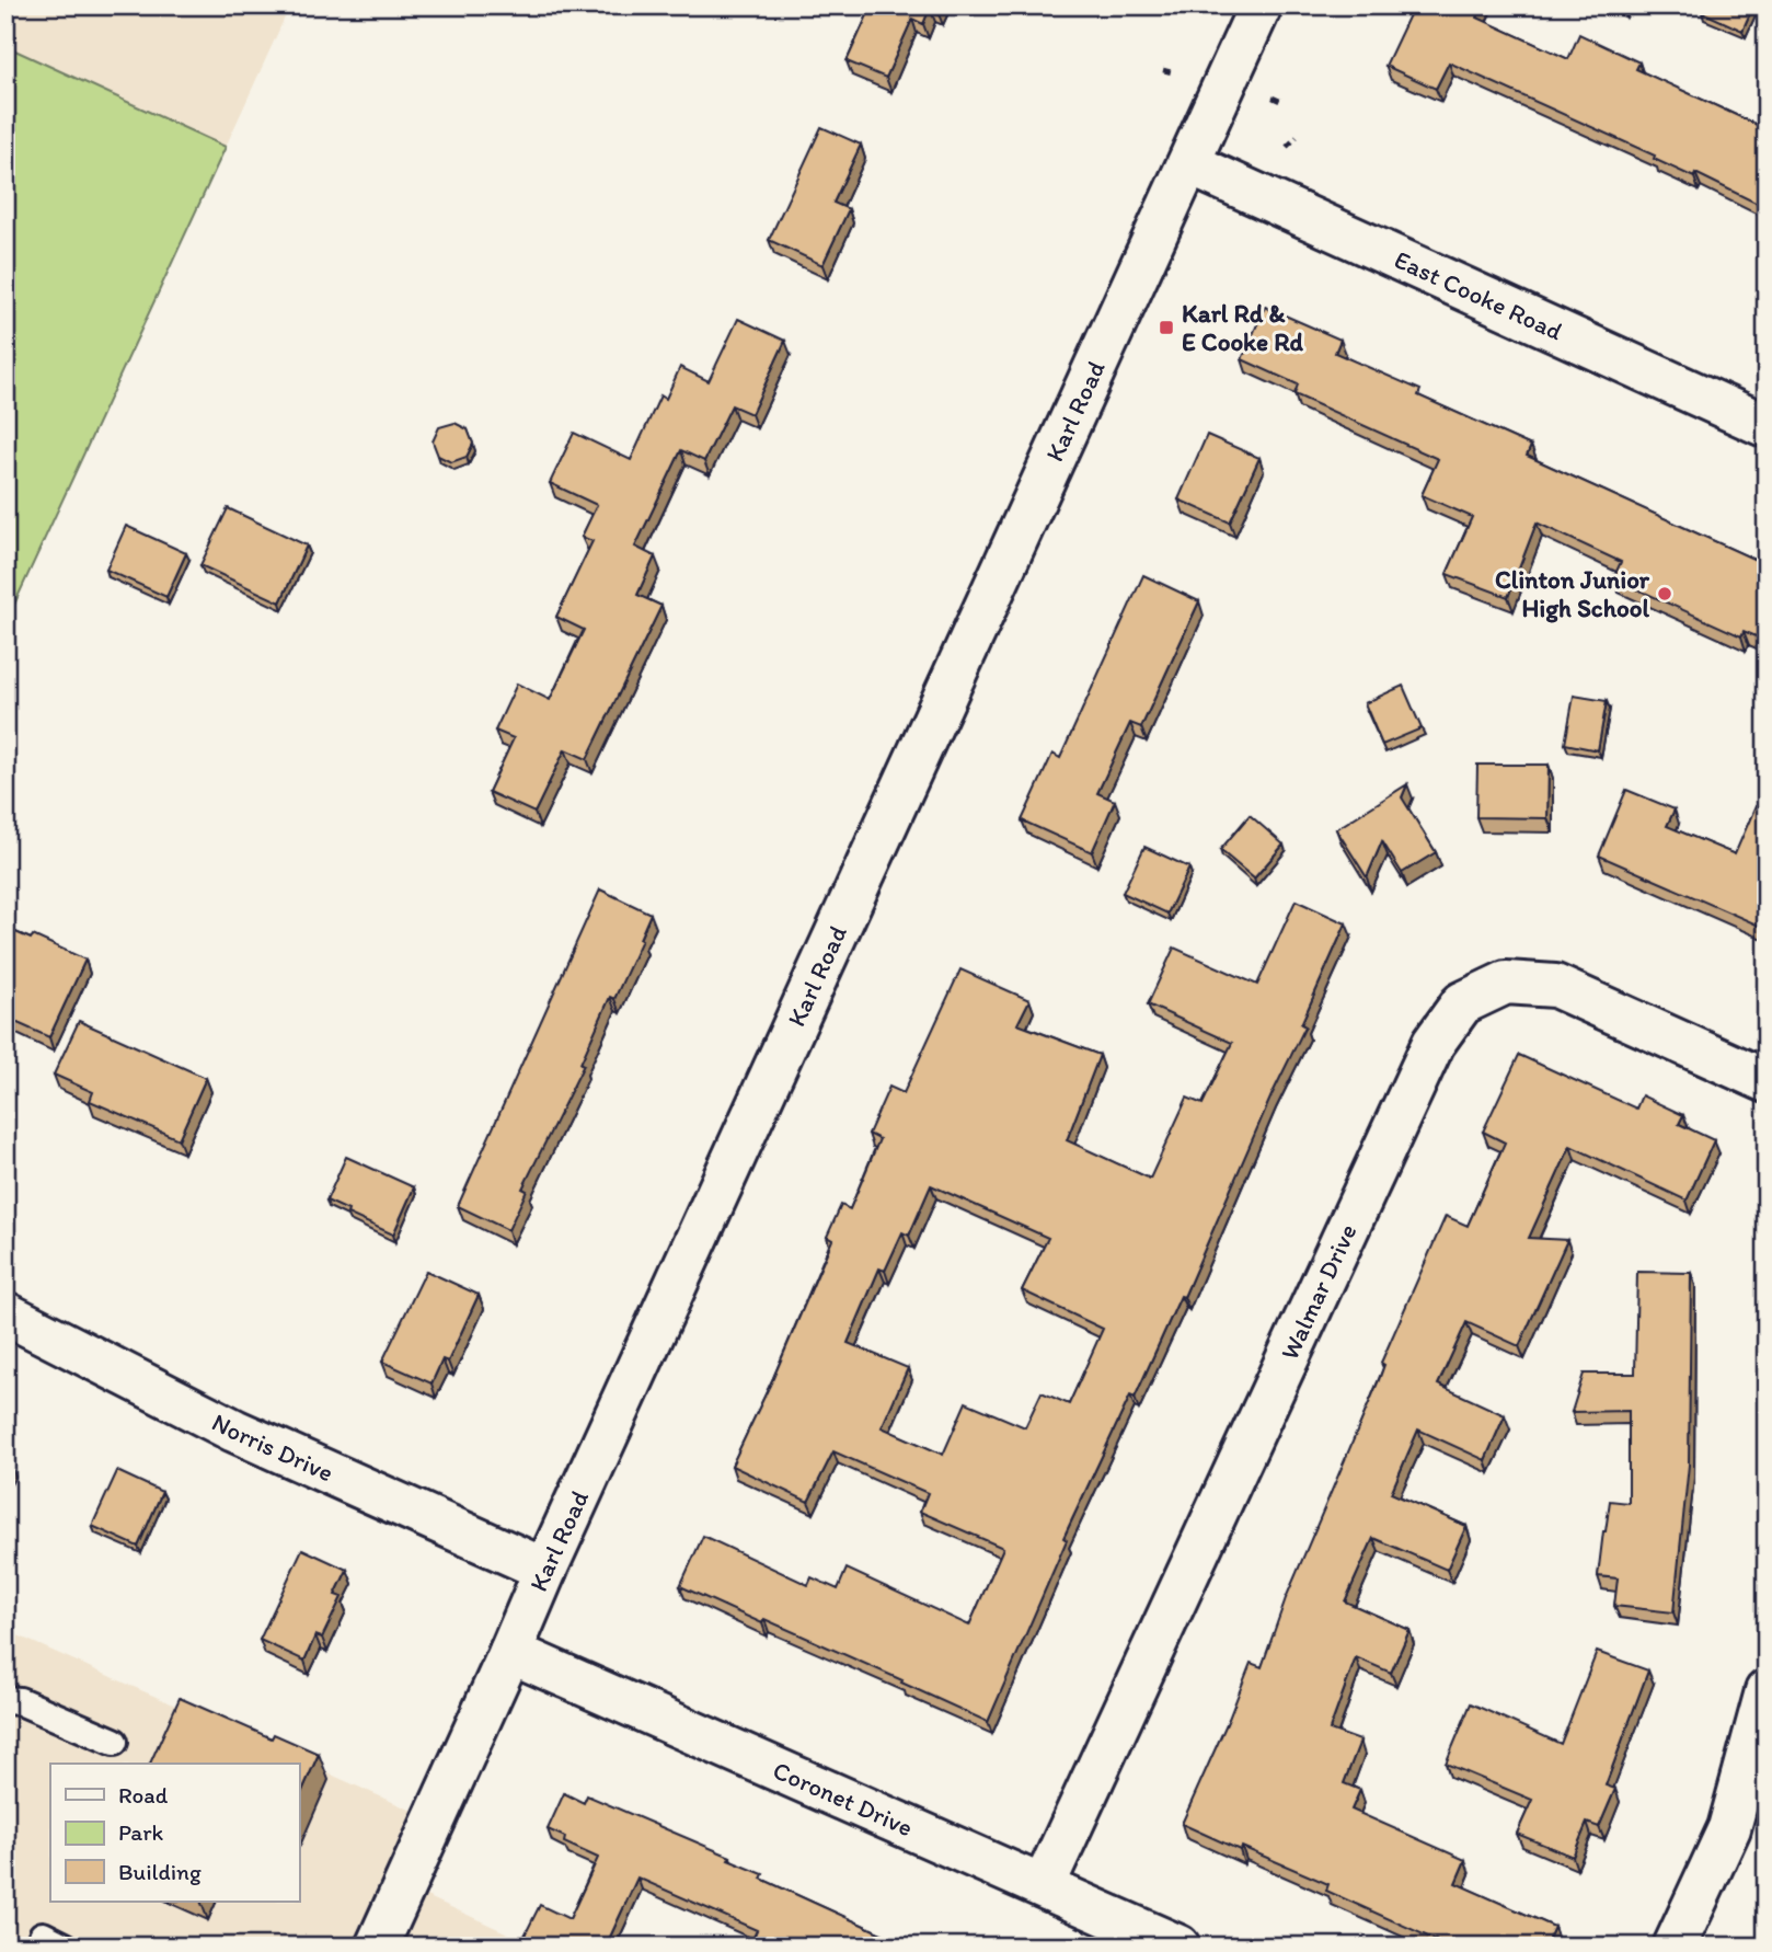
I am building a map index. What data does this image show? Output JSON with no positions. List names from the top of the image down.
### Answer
{
  "streets": {
    "street": [
      "East Cooke Road",
      "Karl Road",
      "Walmar Drive",
      "Norris Drive",
      "Coronet Drive"
    ]
  },
  "crossings": [
    ["East Cooke Road", "Karl Road"],
    ["Karl Road", "Norris Drive"],
    ["Karl Road", "Coronet Drive"],
    ["Walmar Drive", "Coronet Drive"]
  ],
  "places": {
    "transit": ["Karl Rd & E Cooke Rd"],
    "other": ["Clinton Junior High School"]
  },
  "legend": ["Road", "Park", "Building"]
}
